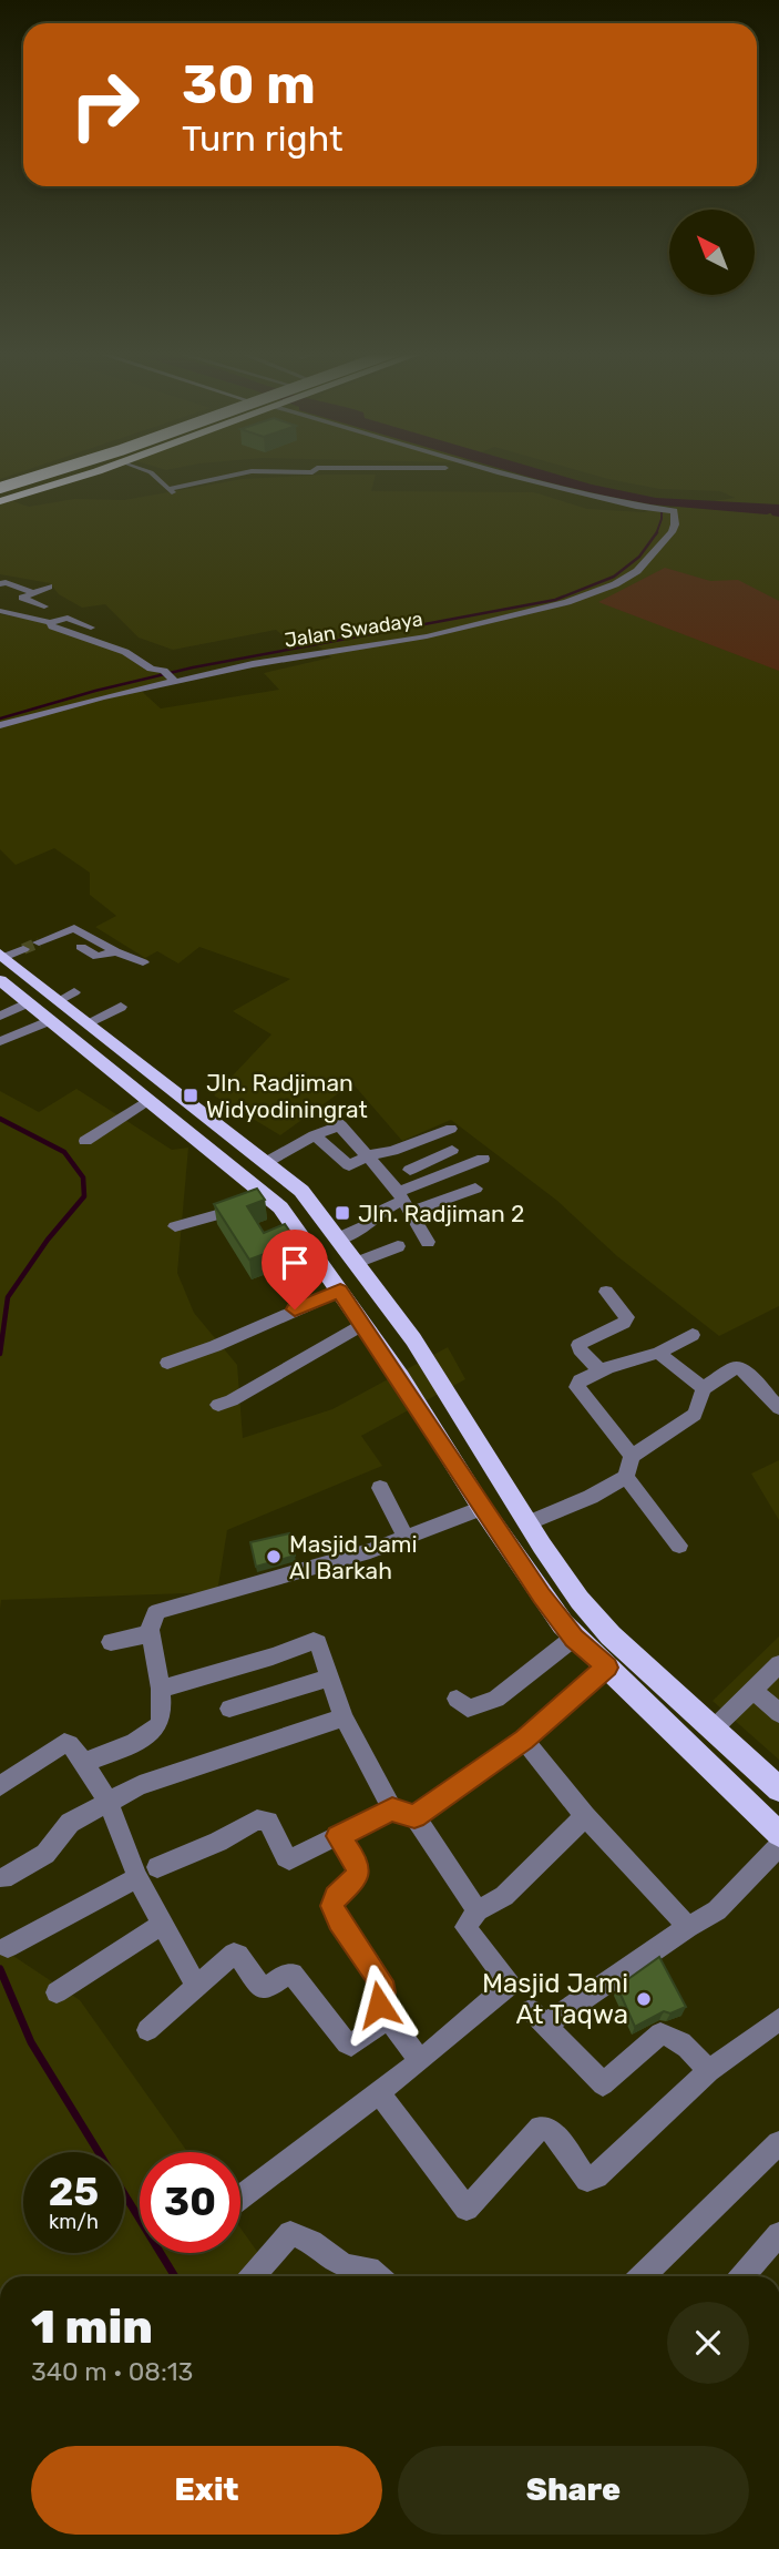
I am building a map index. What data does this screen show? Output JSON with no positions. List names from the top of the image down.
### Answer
{
  "streets": {
    "street": ["Jalan Swadaya"]
  },
  "places": {
    "transit": ["Jln. Radjiman Widyodiningrat", "Jln. Radjiman 2"],
    "other": ["Masjid Jami Al Barkah", "Masjid Jami At Taqwa"]
  },
  "north": "top left",
  "page": {
    "turn": ["30 m", "Turn right"],
    "speed": "25 km/h",
    "limit": "30",
    "heading": ["1 min", "340 m · 08:13"],
    "buttons": ["Exit", "Share"]
  }
}
